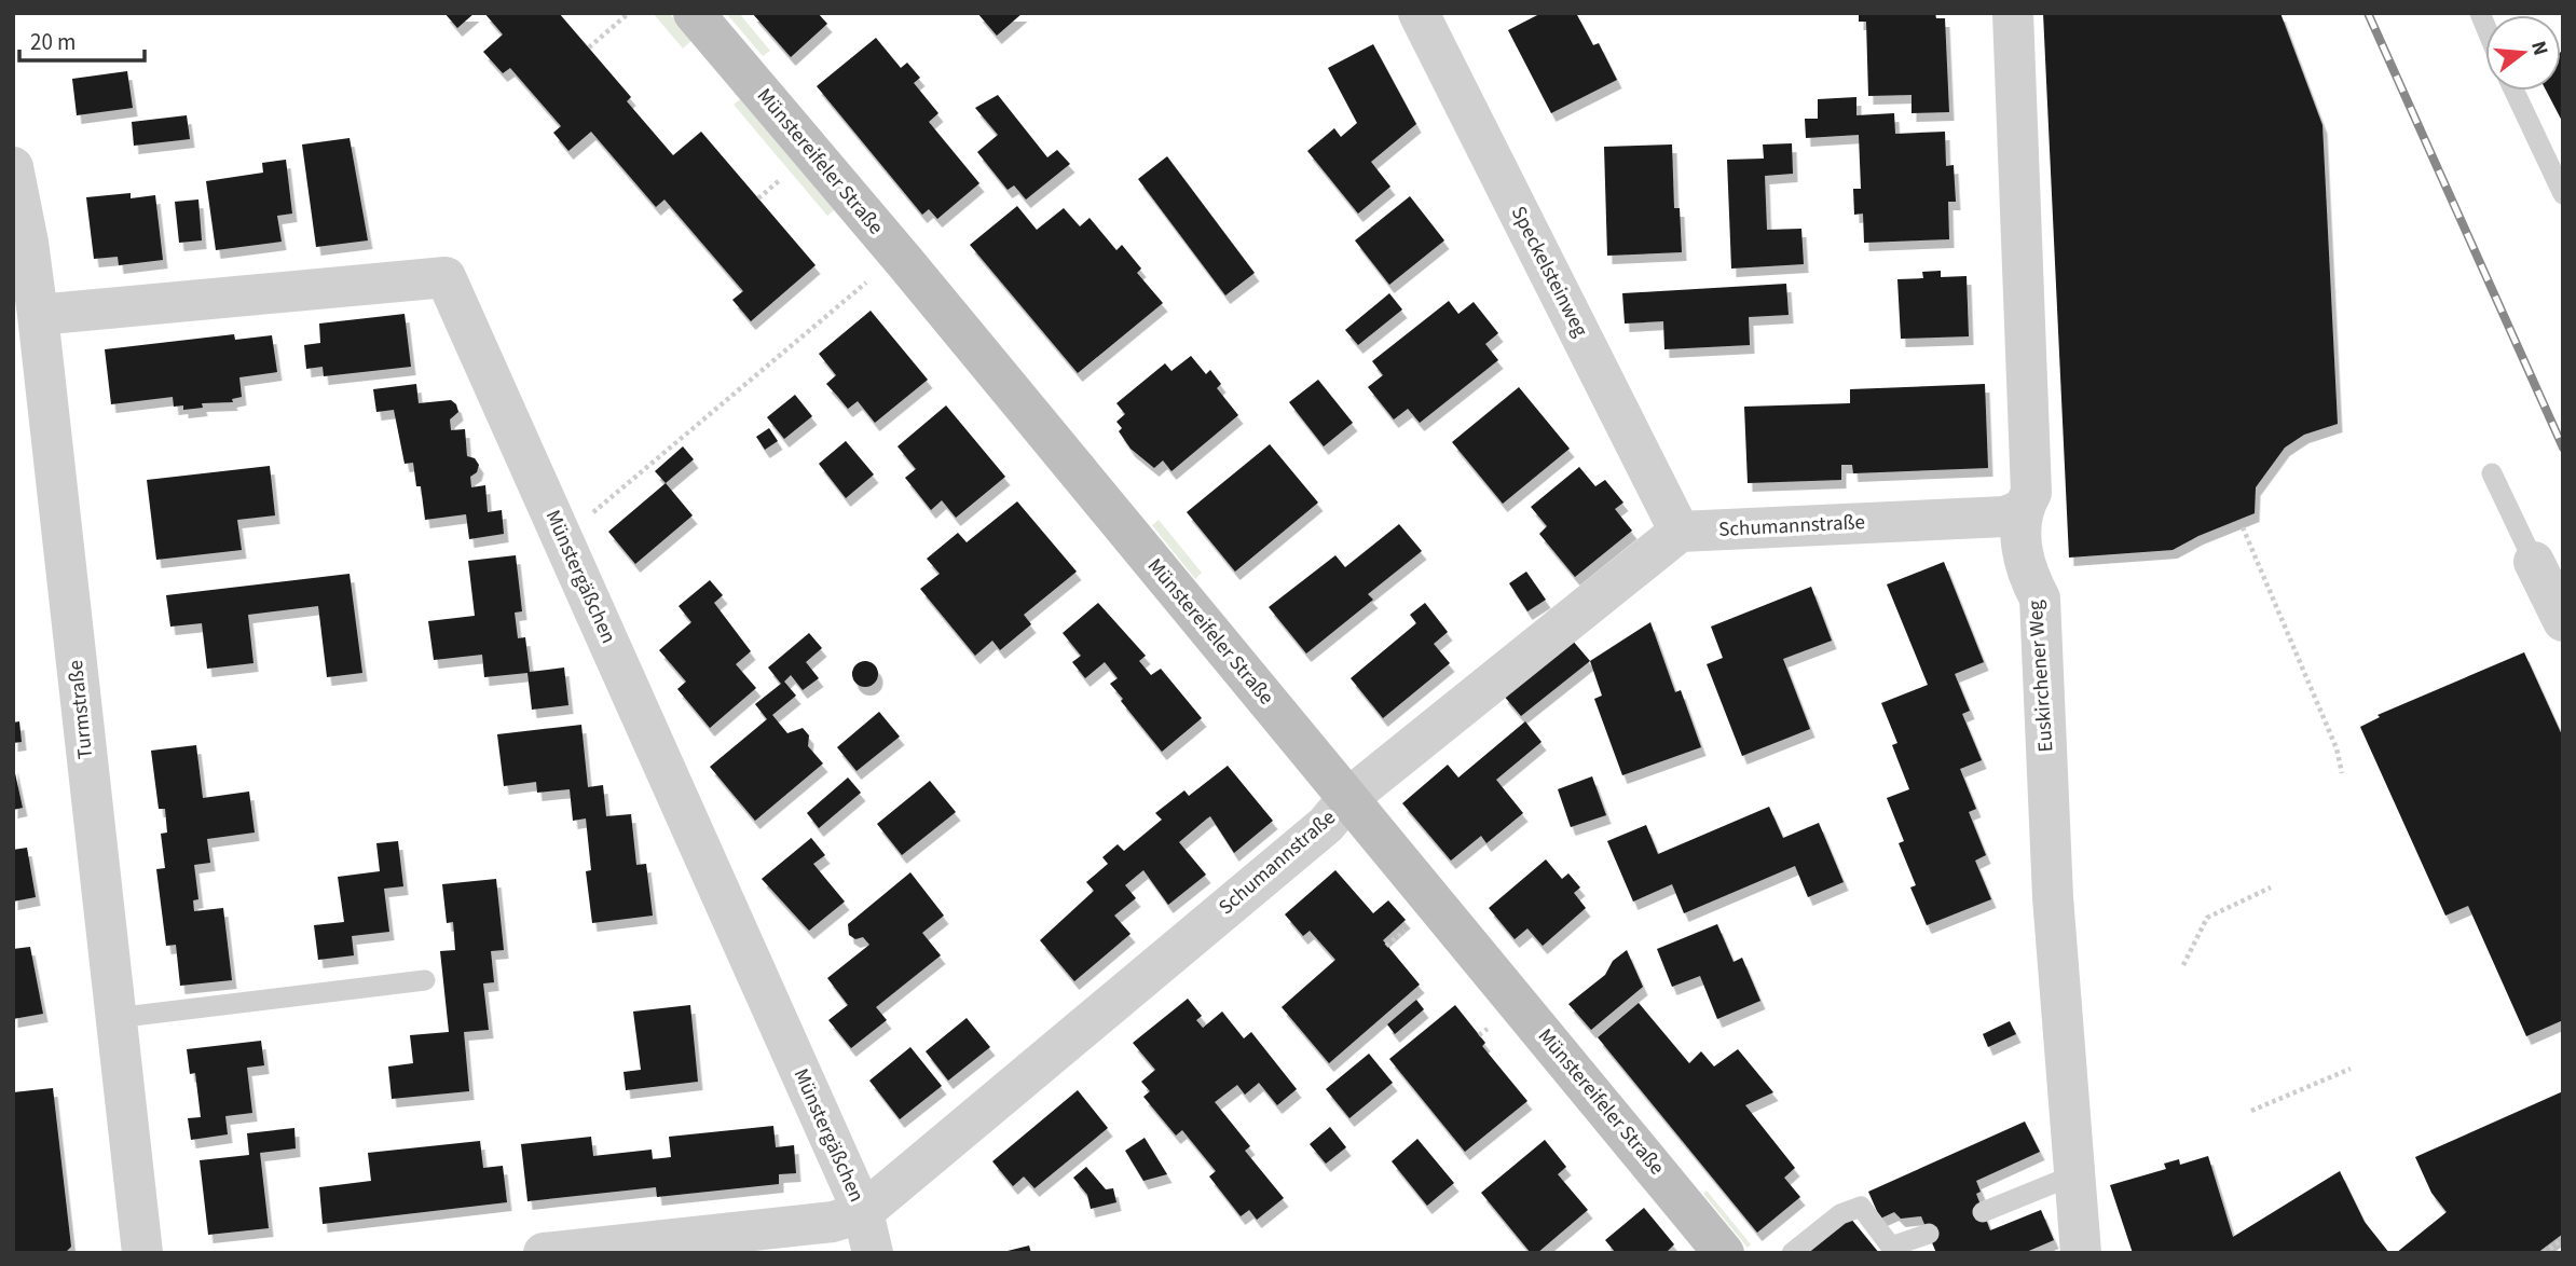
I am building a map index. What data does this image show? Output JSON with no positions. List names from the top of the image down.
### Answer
{
  "streets": {
    "main road": ["Münstereifeler Straße"],
    "street": [
      "Speckelsteinweg",
      "Schumannstraße",
      "Münstergäßchen",
      "Euskirchener Weg",
      "Turmstraße"
    ]
  },
  "crossings": [
    ["Münstereifeler Straße", "Schumannstraße"],
    ["Speckelsteinweg", "Schumannstraße"],
    ["Schumannstraße", "Münstergäßchen"],
    ["Schumannstraße", "Euskirchener Weg"],
    ["Münstergäßchen", "Turmstraße"]
  ],
  "scale_bar": "20 m",
  "north": "right"
}
